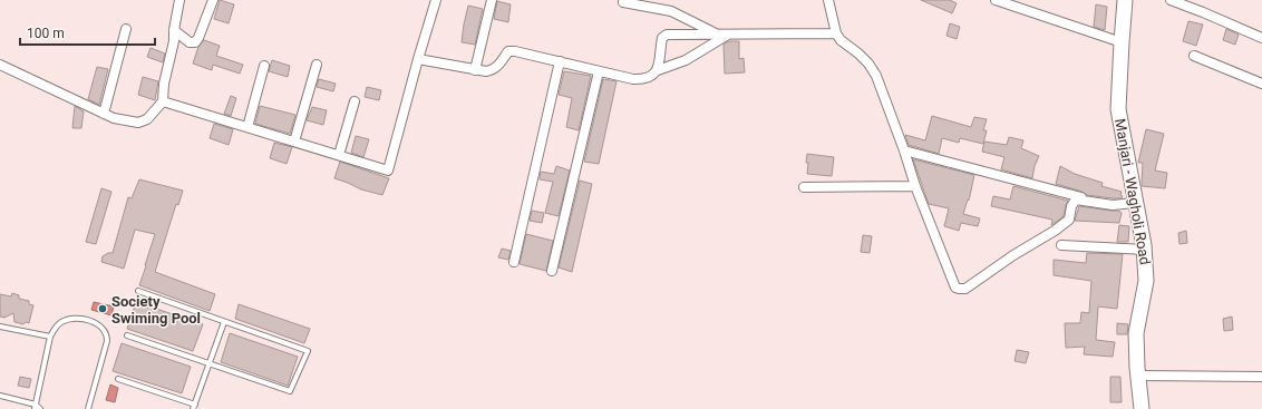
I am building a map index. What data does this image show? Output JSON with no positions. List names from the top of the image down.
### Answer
{
  "streets": {
    "main road": ["Manjari - Wagholi Road"]
  },
  "places": ["Society Swiming Pool"],
  "scale_bar": "100 m"
}
